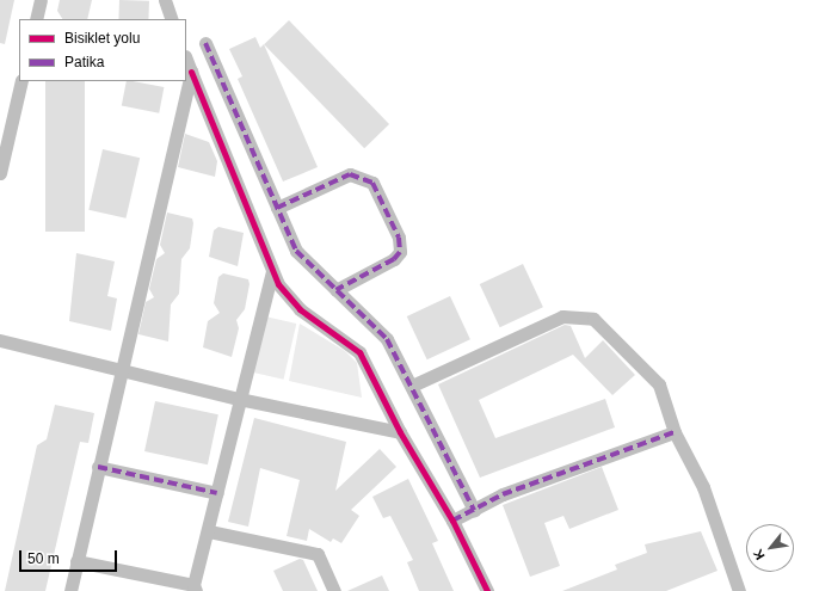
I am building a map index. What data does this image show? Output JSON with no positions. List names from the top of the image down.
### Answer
{
  "legend": ["Bisiklet yolu", "Patika"],
  "scale_bar": "50 m",
  "north": "bottom left"
}
